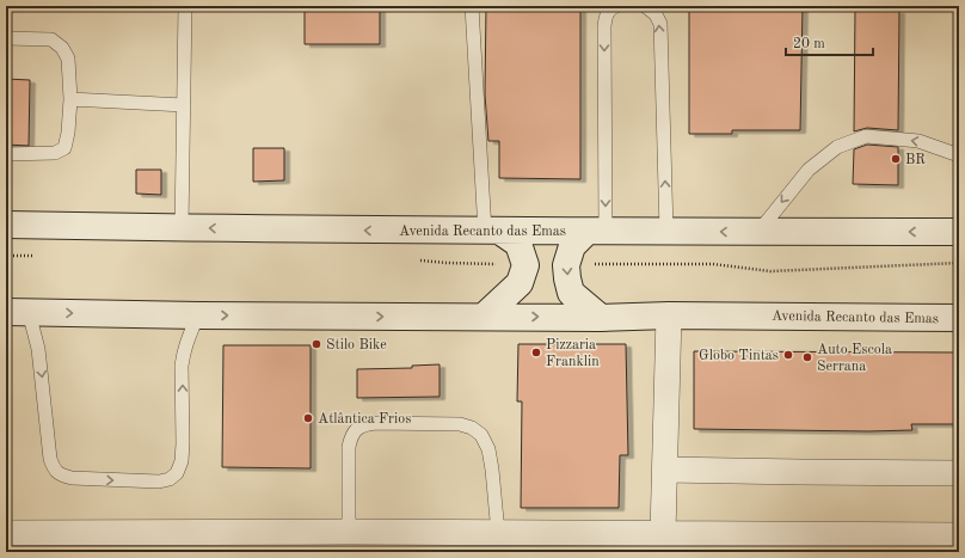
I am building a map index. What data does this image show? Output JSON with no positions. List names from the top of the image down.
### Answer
{
  "streets": {
    "main road": ["Avenida Recanto das Emas"]
  },
  "places": [
    "BR",
    "Stilo Bike",
    "Pizzaria Franklin",
    "Globo Tintas",
    "Auto Escola Serrana",
    "Atlântica Frios"
  ],
  "scale_bar": "20 m"
}
